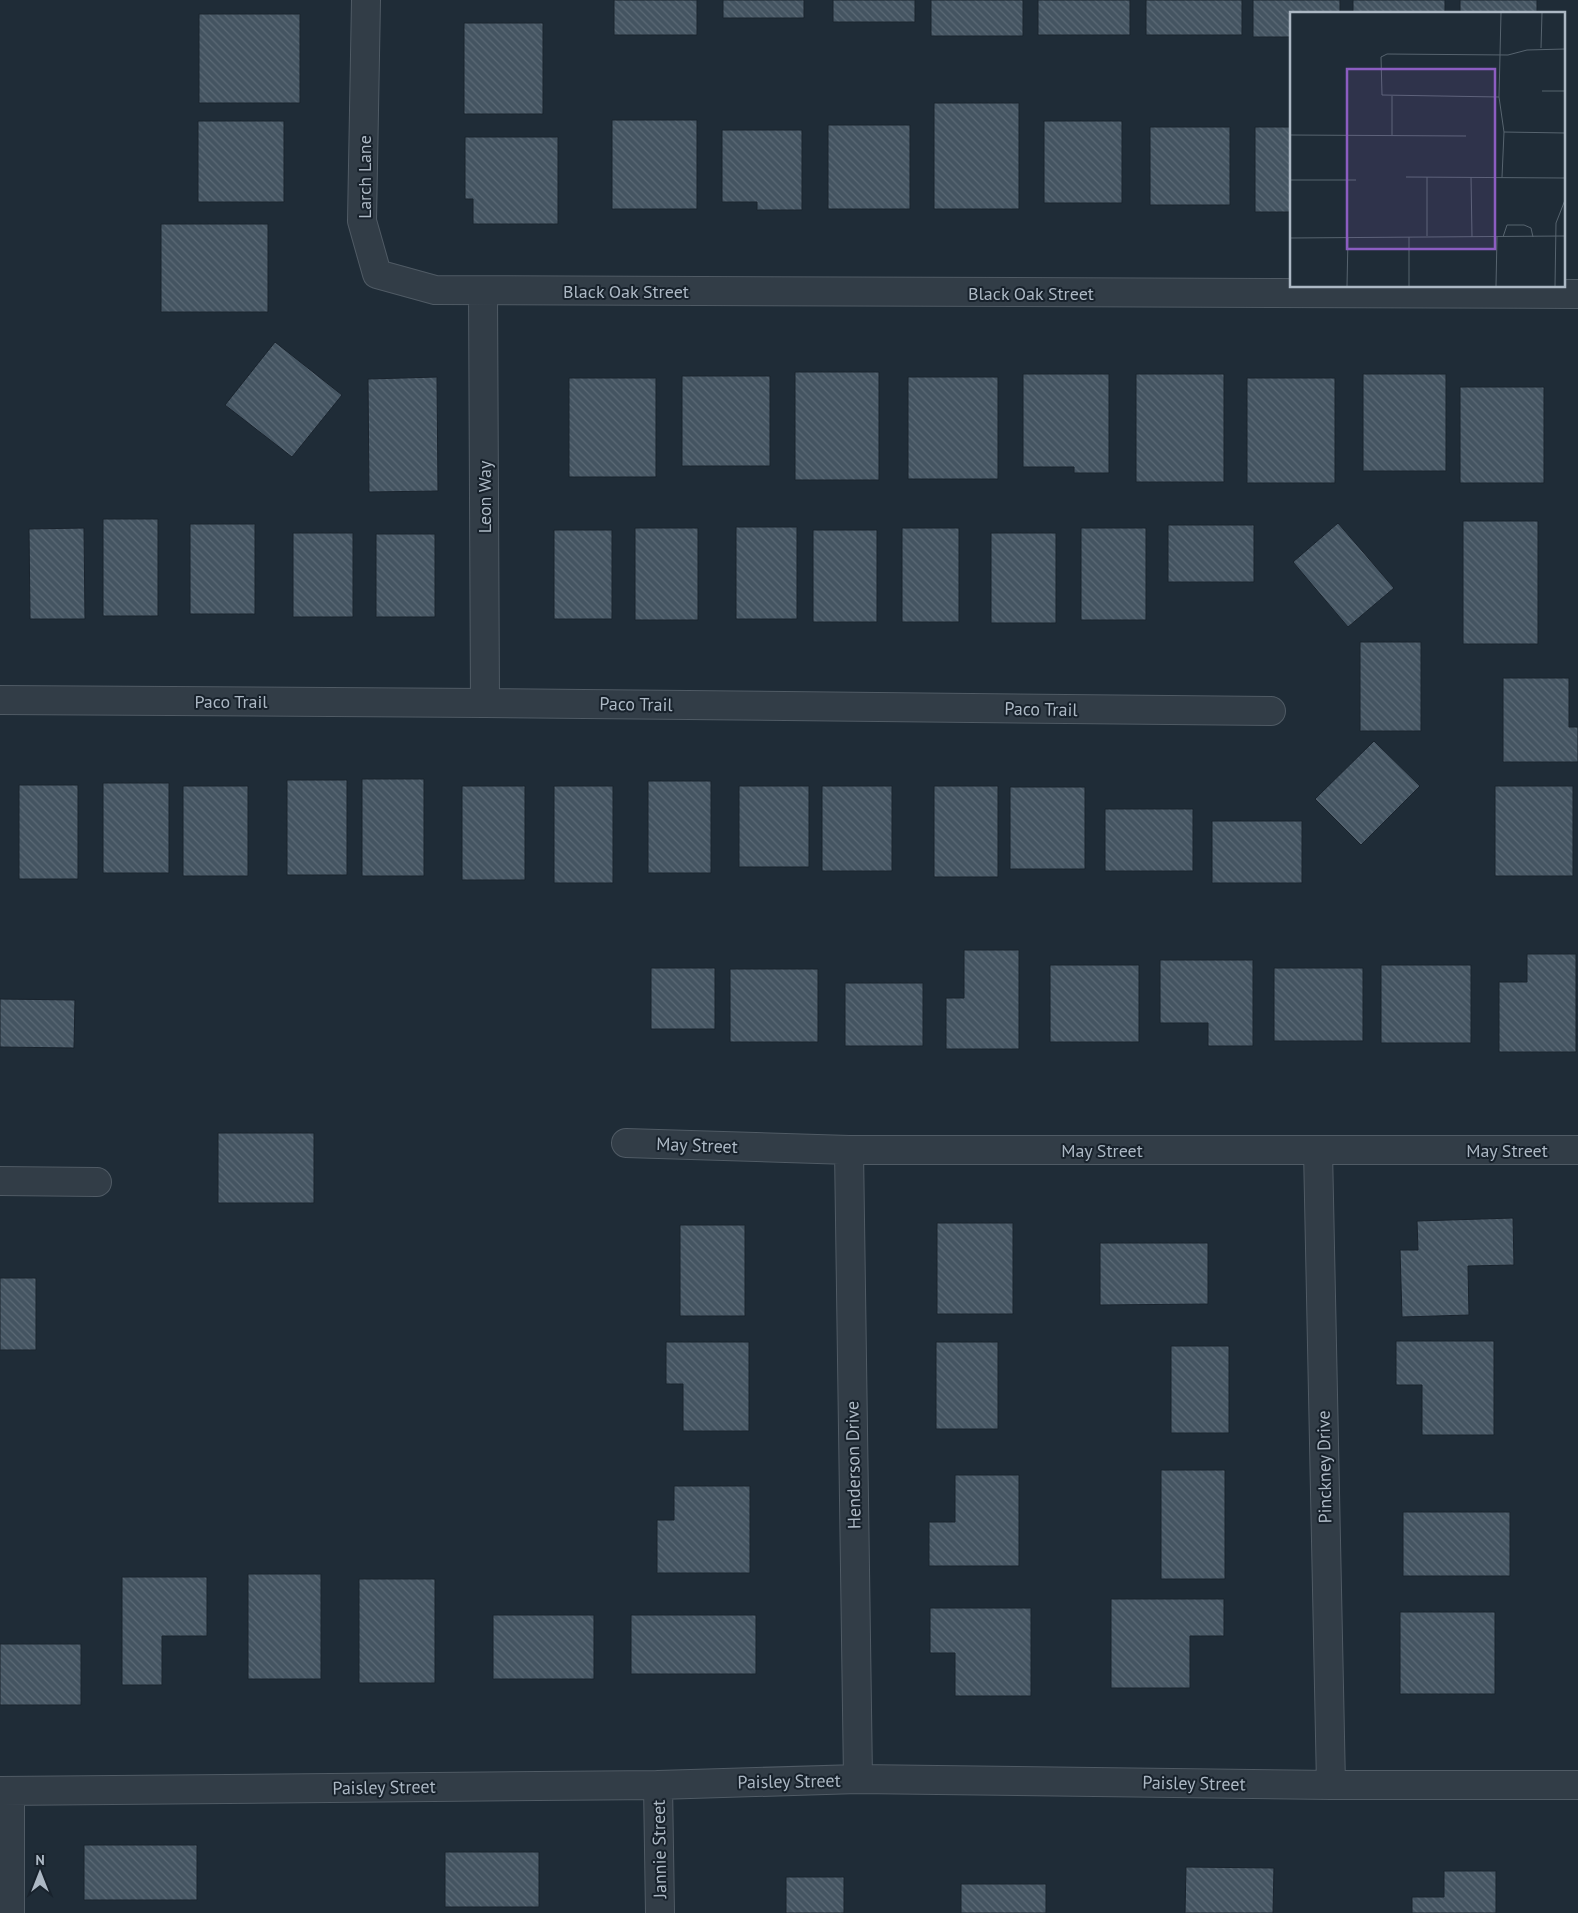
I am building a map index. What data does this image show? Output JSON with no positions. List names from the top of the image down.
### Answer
{
  "streets": {
    "street": [
      "Larch Lane",
      "Black Oak Street",
      "Leon Way",
      "Paco Trail",
      "May Street",
      "Henderson Drive",
      "Pinckney Drive",
      "Paisley Street",
      "Jannie Street"
    ]
  },
  "crossings": [
    ["Larch Lane", "Black Oak Street"],
    ["Larch Lane", "Leon Way"],
    ["Black Oak Street", "Leon Way"],
    ["Leon Way", "Paco Trail"],
    ["May Street", "Henderson Drive"],
    ["May Street", "Pinckney Drive"],
    ["Henderson Drive", "Paisley Street"],
    ["Pinckney Drive", "Paisley Street"],
    ["Paisley Street", "Jannie Street"]
  ],
  "north": "top"
}
